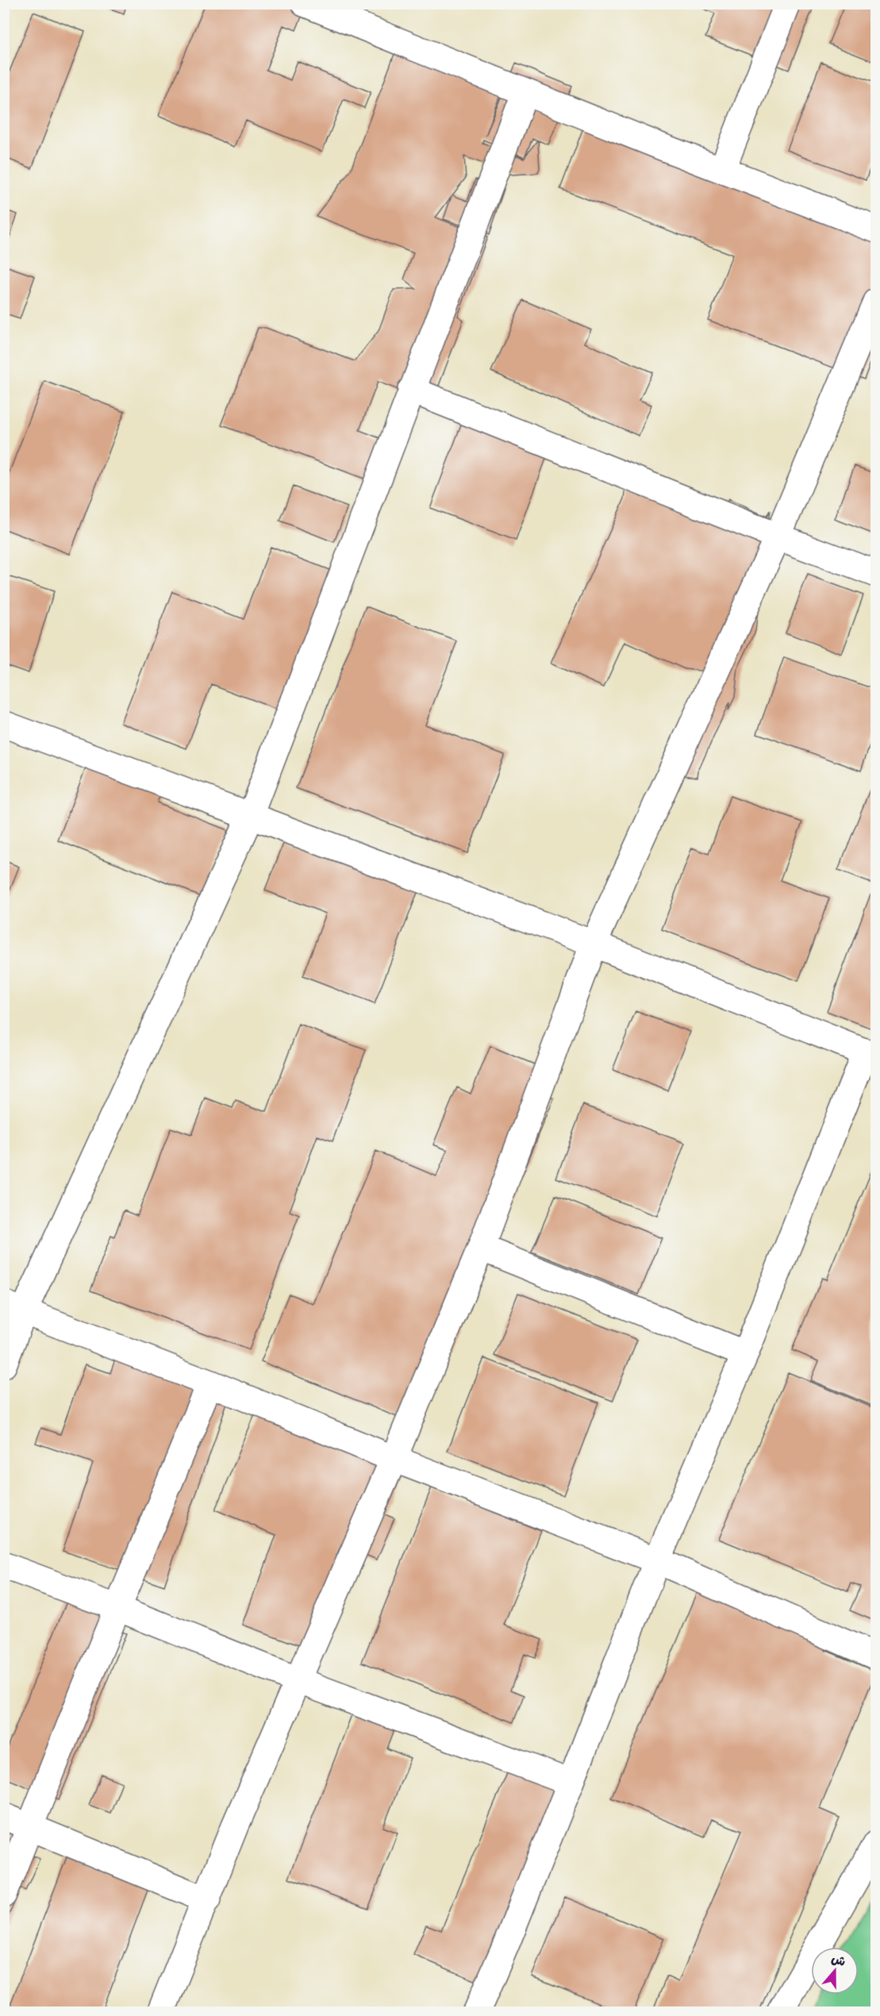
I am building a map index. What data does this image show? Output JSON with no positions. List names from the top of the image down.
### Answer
{
  "north": "top"
}
